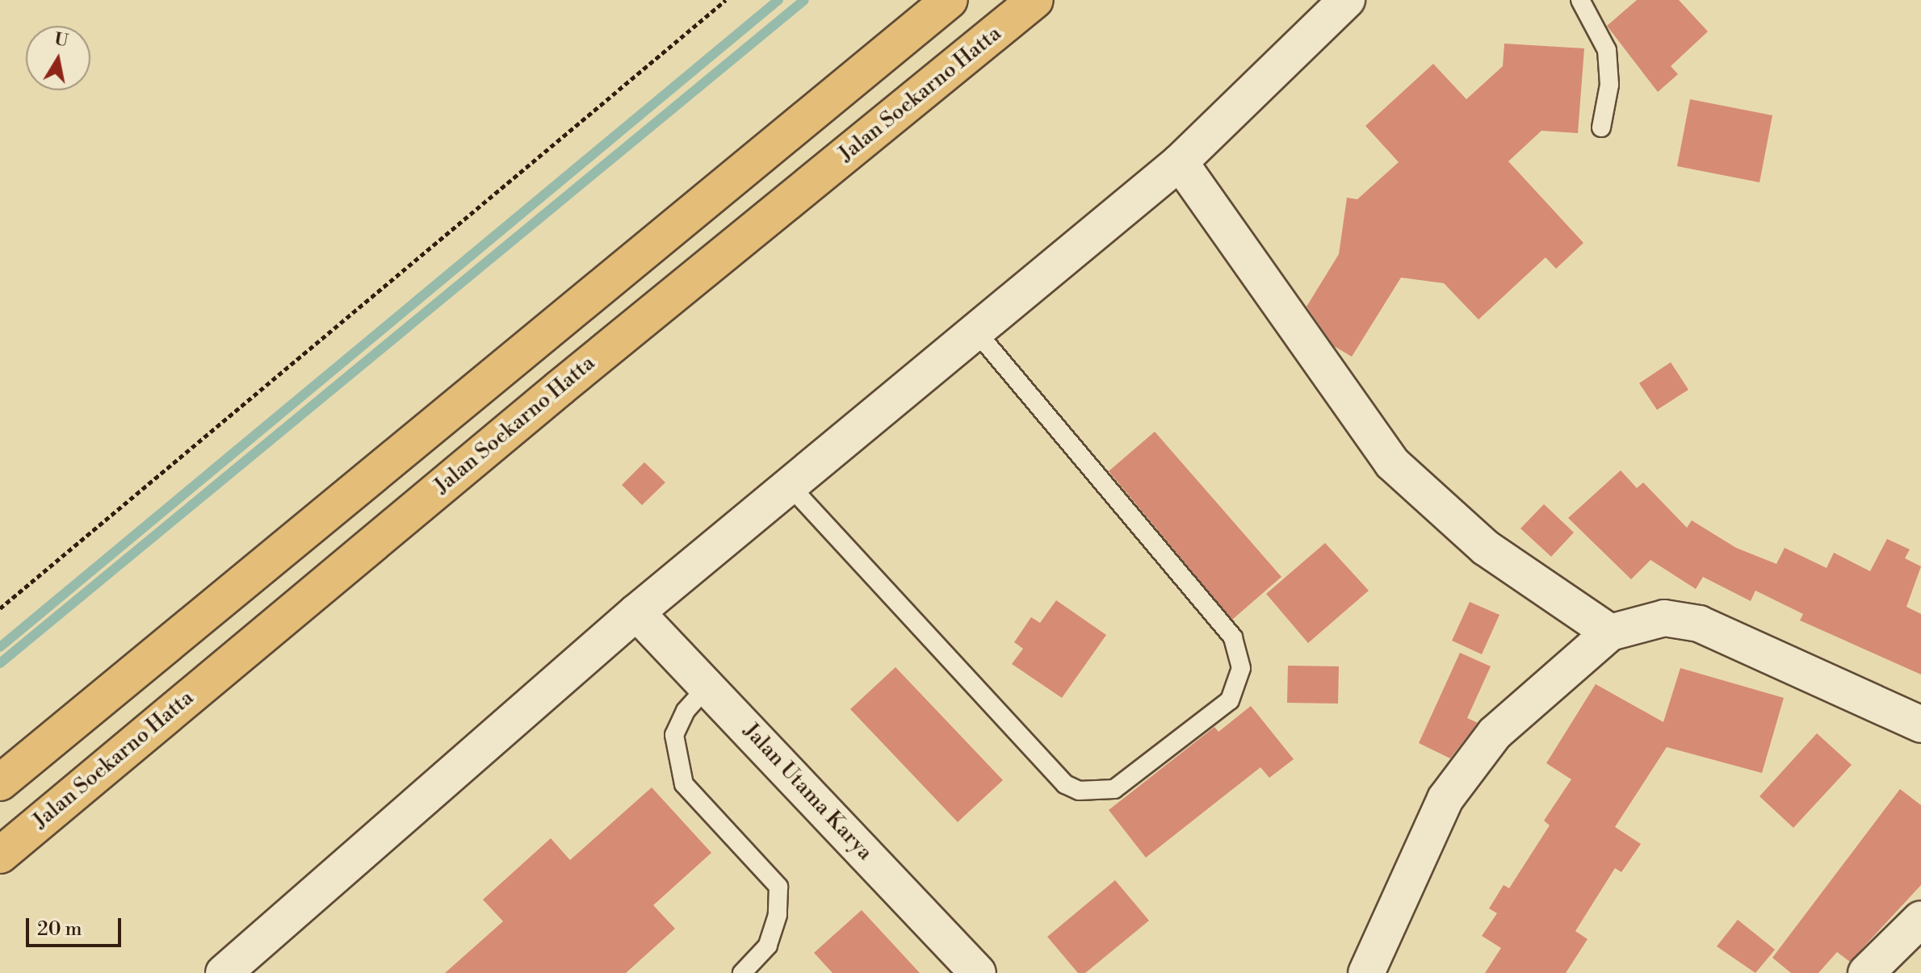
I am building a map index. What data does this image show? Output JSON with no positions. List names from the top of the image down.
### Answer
{
  "streets": {
    "highway": ["Jalan Soekarno Hatta"],
    "street": ["Jalan Utama Karya"]
  },
  "scale_bar": "20 m",
  "north": "top"
}
